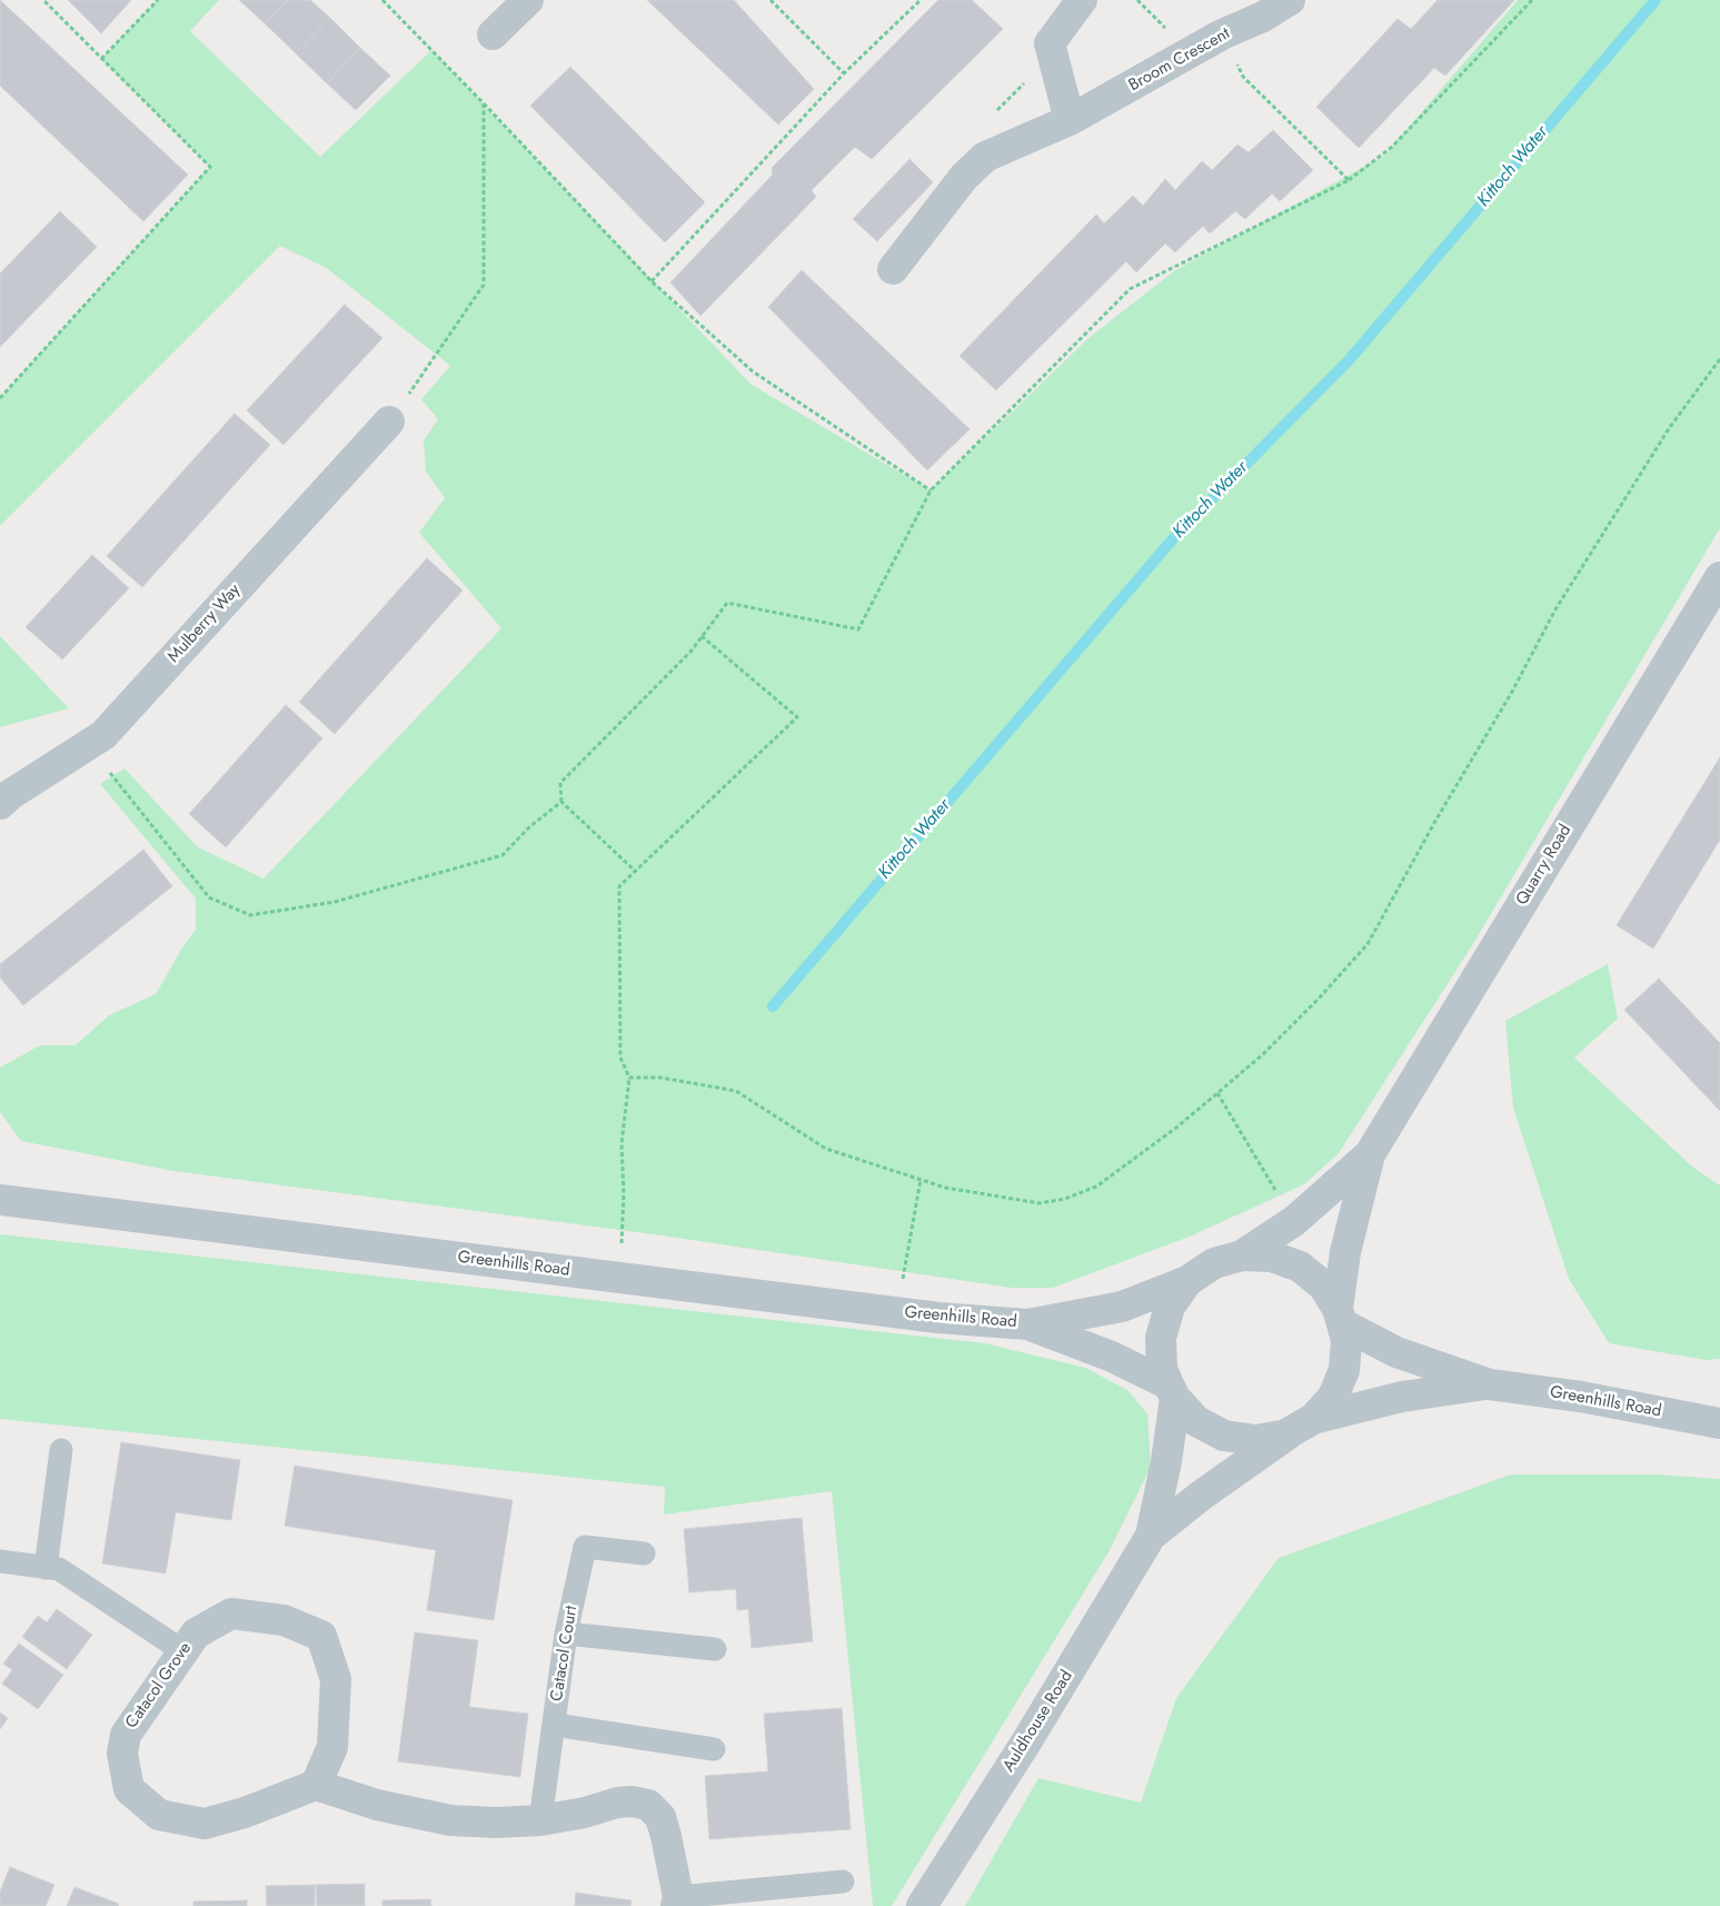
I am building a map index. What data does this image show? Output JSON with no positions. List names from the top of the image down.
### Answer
{
  "streets": {
    "street": [
      "Broom Crescent",
      "Mulberry Way",
      "Quarry Road",
      "Greenhills Road",
      "Catacol Grove",
      "Auldhouse Road"
    ],
    "lane": ["Catacol Court"]
  },
  "crossings": [
    ["Quarry Road", "Greenhills Road"],
    ["Quarry Road", "Auldhouse Road"],
    ["Greenhills Road", "Auldhouse Road"]
  ],
  "water": ["Kittoch Water"]
}
